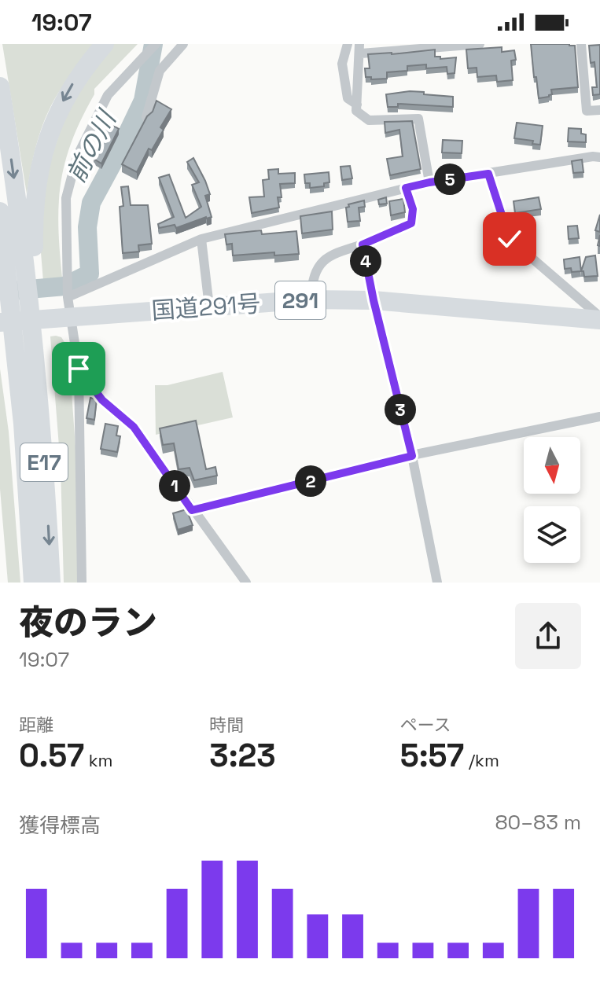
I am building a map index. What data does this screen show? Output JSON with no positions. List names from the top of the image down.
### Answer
{
  "streets": {
    "highway": ["291", "国道291号", "E17"]
  },
  "water": ["前の川"],
  "north": "bottom",
  "page": {
    "status": "19:07",
    "pins": [
      "5",
      "4",
      "3",
      "2",
      "1"
    ],
    "heading": ["夜のラン", "19:07"],
    "stats": [
      ["距離", "0.57 km"],
      ["時間", "3:23"],
      ["ペース", "5:57 /km"]
    ],
    "chart": ["獲得標高", "80–83 m"]
  }
}
